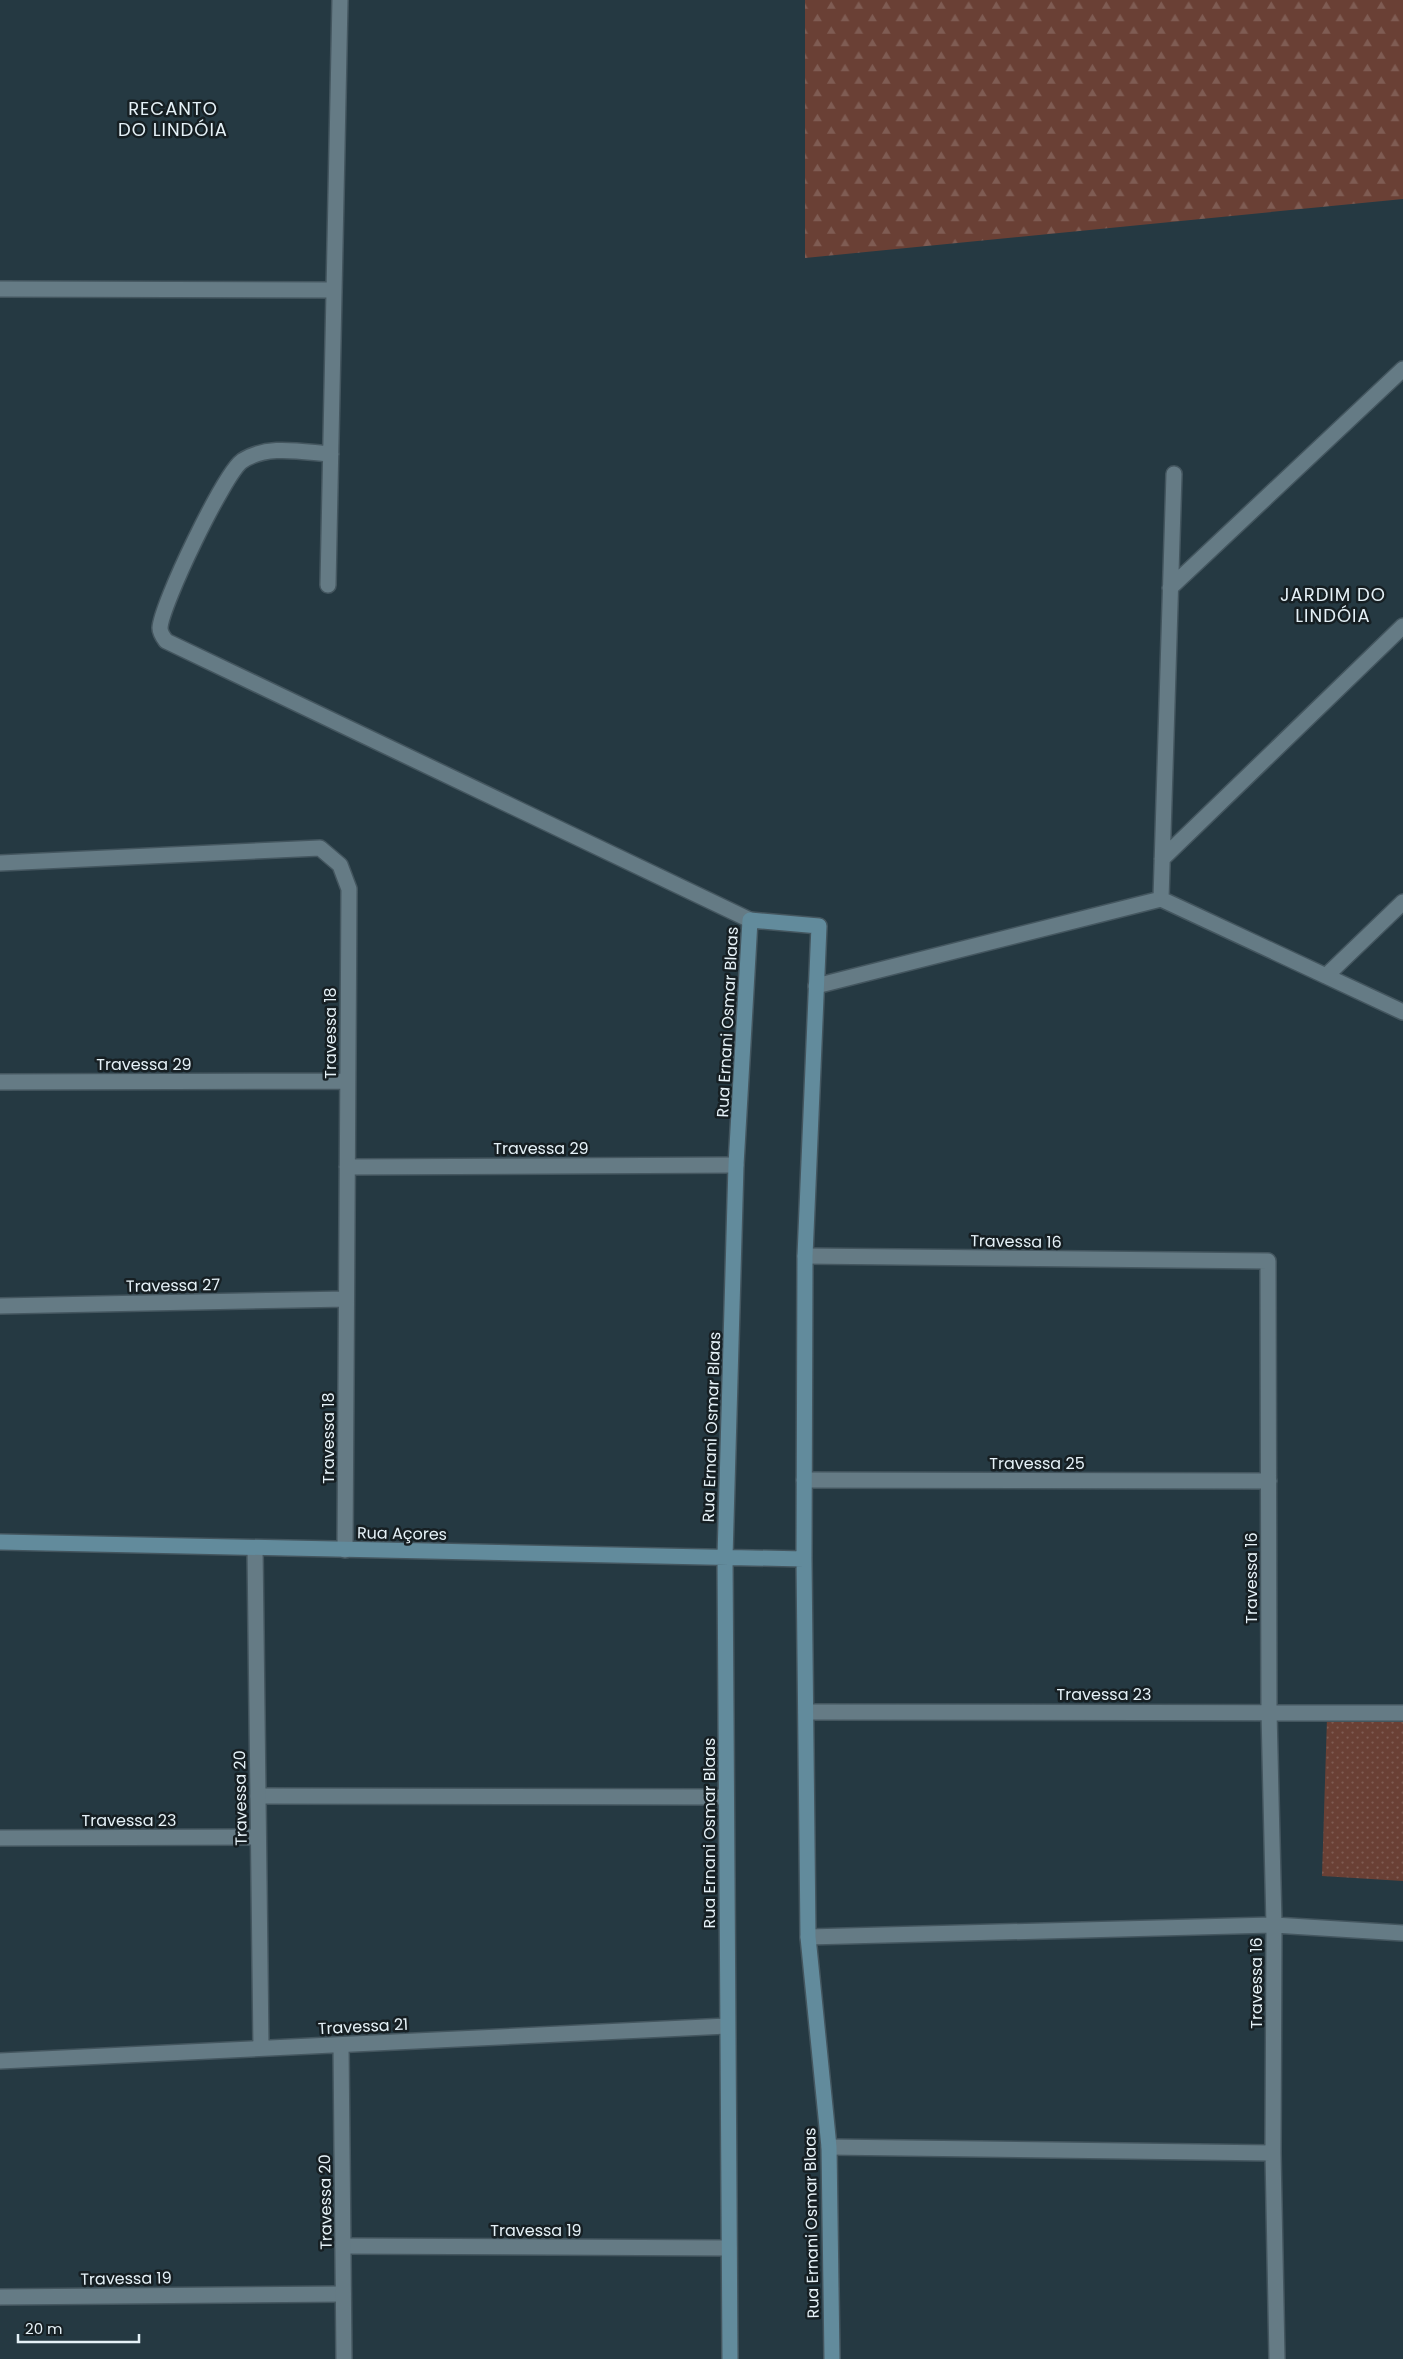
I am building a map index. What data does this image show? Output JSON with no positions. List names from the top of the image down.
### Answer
{
  "streets": {
    "street": [
      "Rua Ernani Osmar Blaas",
      "Travessa 18",
      "Travessa 29",
      "Travessa 16",
      "Travessa 27",
      "Travessa 25",
      "Rua Açores",
      "Travessa 23",
      "Travessa 20",
      "Travessa 21",
      "Travessa 19"
    ]
  },
  "crossings": [
    ["Rua Ernani Osmar Blaas", "Travessa 29"],
    ["Rua Ernani Osmar Blaas", "Travessa 16"],
    ["Rua Ernani Osmar Blaas", "Travessa 25"],
    ["Rua Ernani Osmar Blaas", "Rua Açores"],
    ["Rua Ernani Osmar Blaas", "Travessa 23"],
    ["Rua Ernani Osmar Blaas", "Travessa 21"],
    ["Rua Ernani Osmar Blaas", "Travessa 19"],
    ["Travessa 18", "Travessa 29"],
    ["Travessa 18", "Travessa 27"],
    ["Travessa 18", "Rua Açores"],
    ["Travessa 16", "Travessa 25"],
    ["Travessa 16", "Travessa 23"],
    ["Rua Açores", "Travessa 20"],
    ["Travessa 23", "Travessa 20"],
    ["Travessa 20", "Travessa 21"],
    ["Travessa 20", "Travessa 19"]
  ],
  "districts": ["RECANTO DO LINDÓIA", "JARDIM DO LINDÓIA"],
  "scale_bar": "20 m"
}
